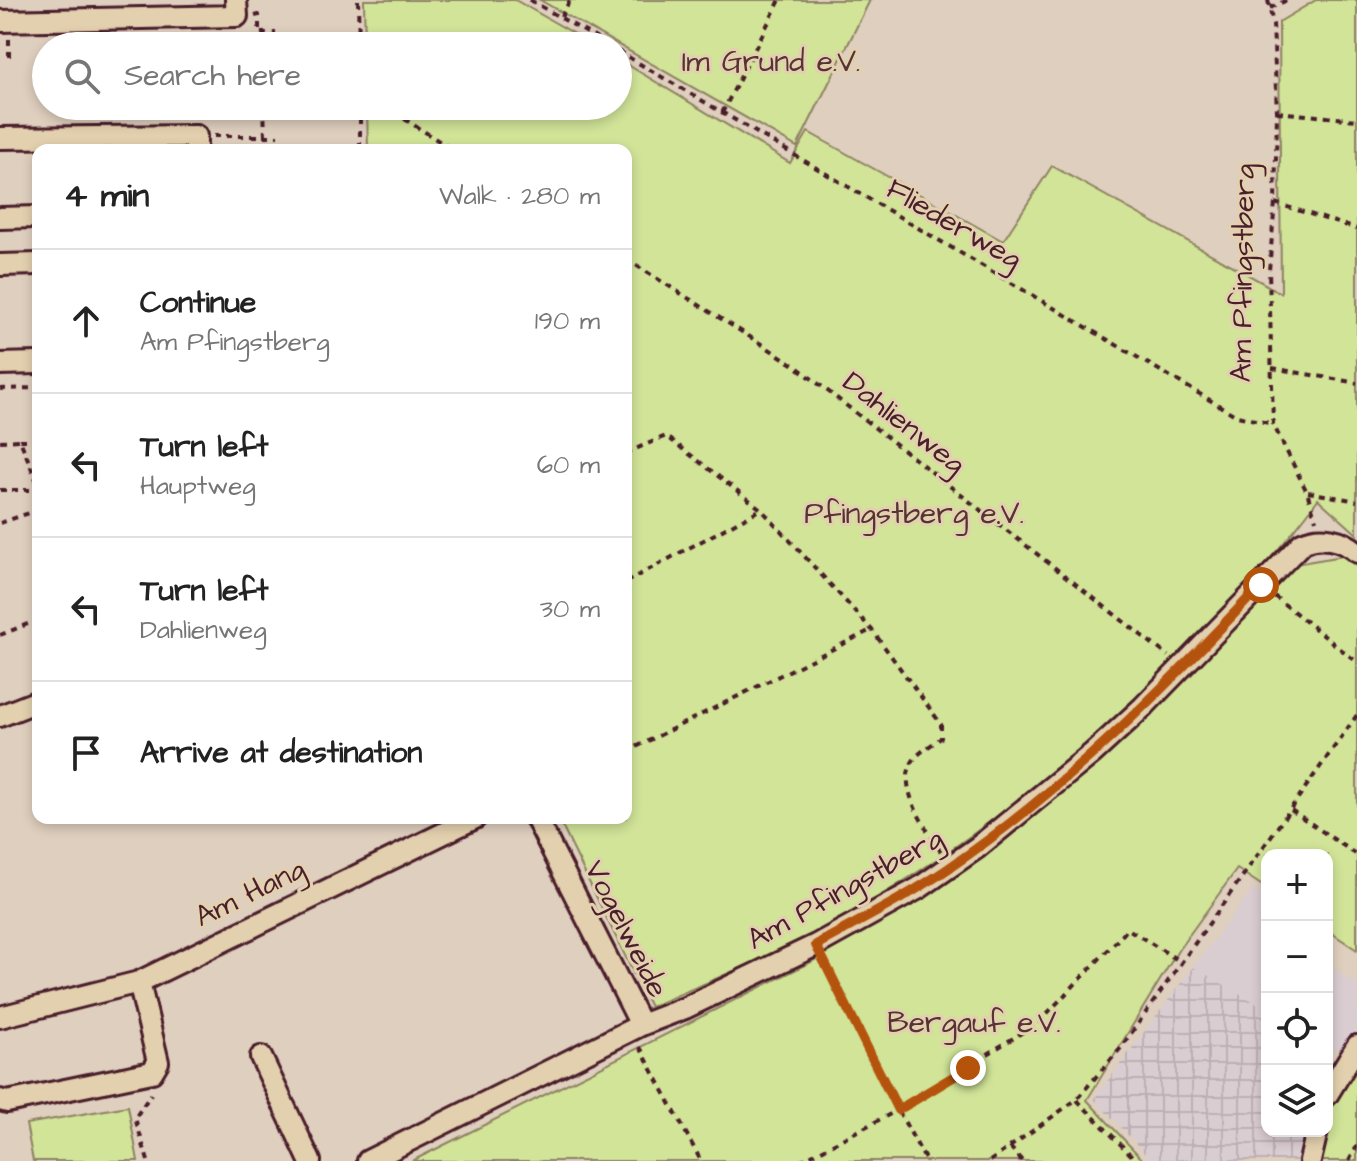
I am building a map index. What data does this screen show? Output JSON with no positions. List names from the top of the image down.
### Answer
{
  "streets": {
    "street": ["Am Pfingstberg", "Am Hang", "Vogelweide"],
    "path": ["Fliederweg", "Dahlienweg"]
  },
  "crossings": [
    ["Fliederweg", "Am Pfingstberg"],
    ["Am Pfingstberg", "Dahlienweg"],
    ["Am Pfingstberg", "Vogelweide"]
  ],
  "parks": ["Im Grund e.V.", "Pfingstberg e.V.", "Bergauf e.V."],
  "page": {
    "search": "Search here",
    "heading": ["4 min", "Walk · 280 m"],
    "list": [
      ["Continue", "Am Pfingstberg", "190 m"],
      ["Turn left", "Hauptweg", "60 m"],
      ["Turn left", "Dahlienweg", "30 m"],
      "Arrive at destination"
    ],
    "map_buttons": ["+", "−"]
  }
}
